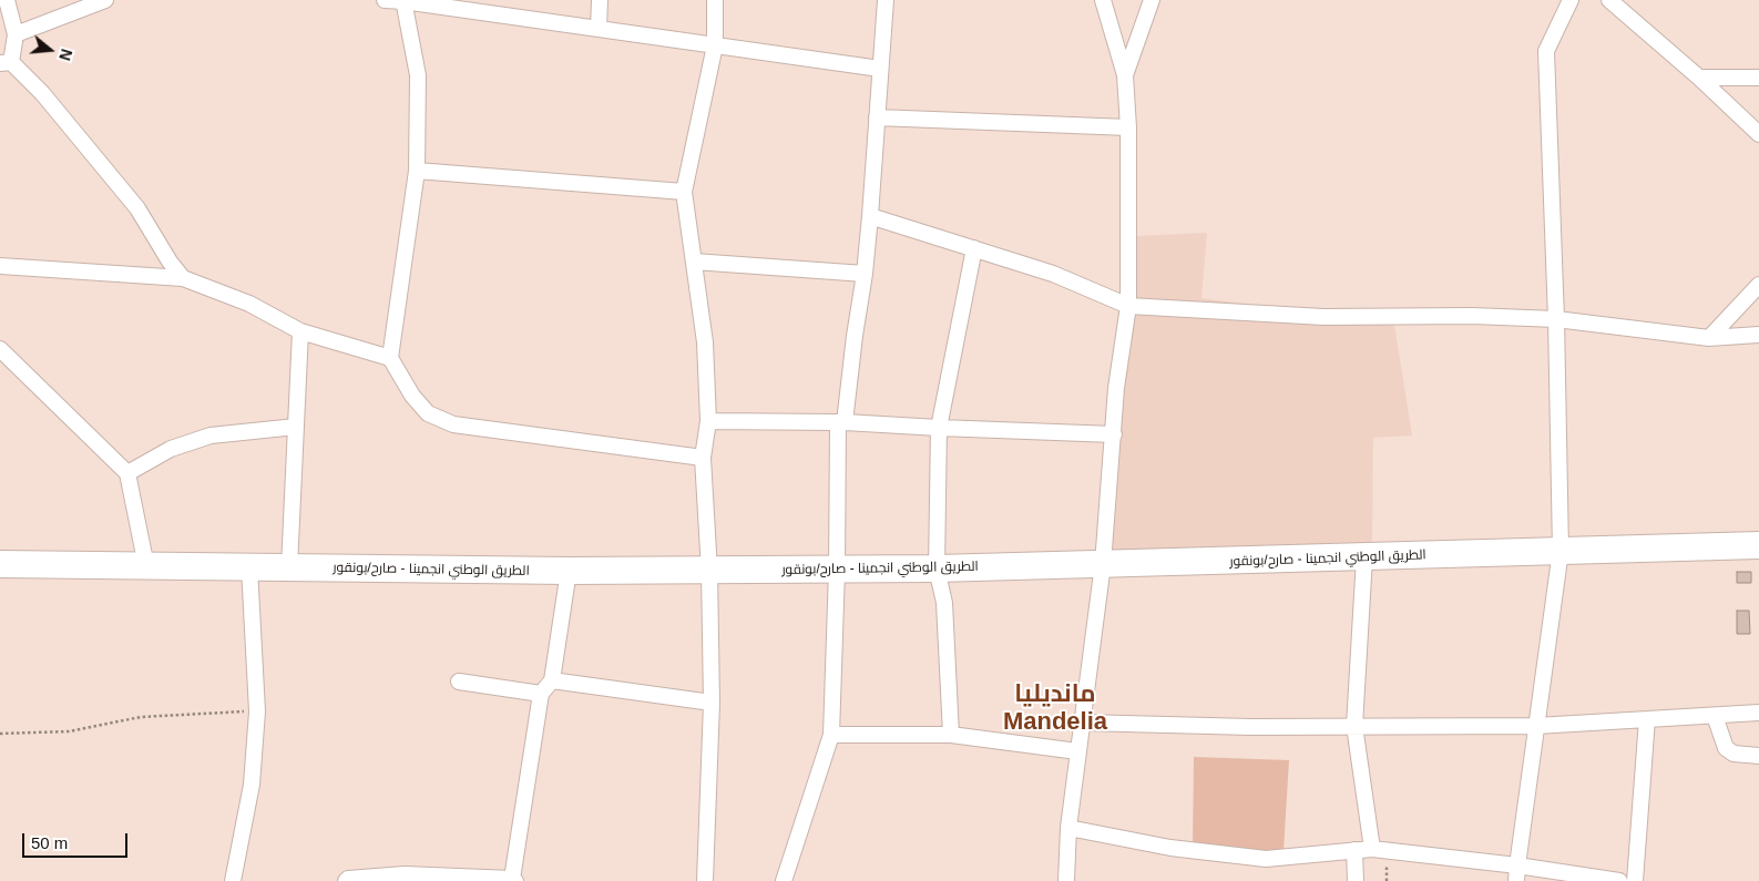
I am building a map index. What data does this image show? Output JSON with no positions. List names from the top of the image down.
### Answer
{
  "streets": {
    "highway": ["الطريق الوطني انجمينا - صارح/بونقور"]
  },
  "districts": ["مانديليا Mandelia"],
  "scale_bar": "50 m",
  "north": "right"
}
